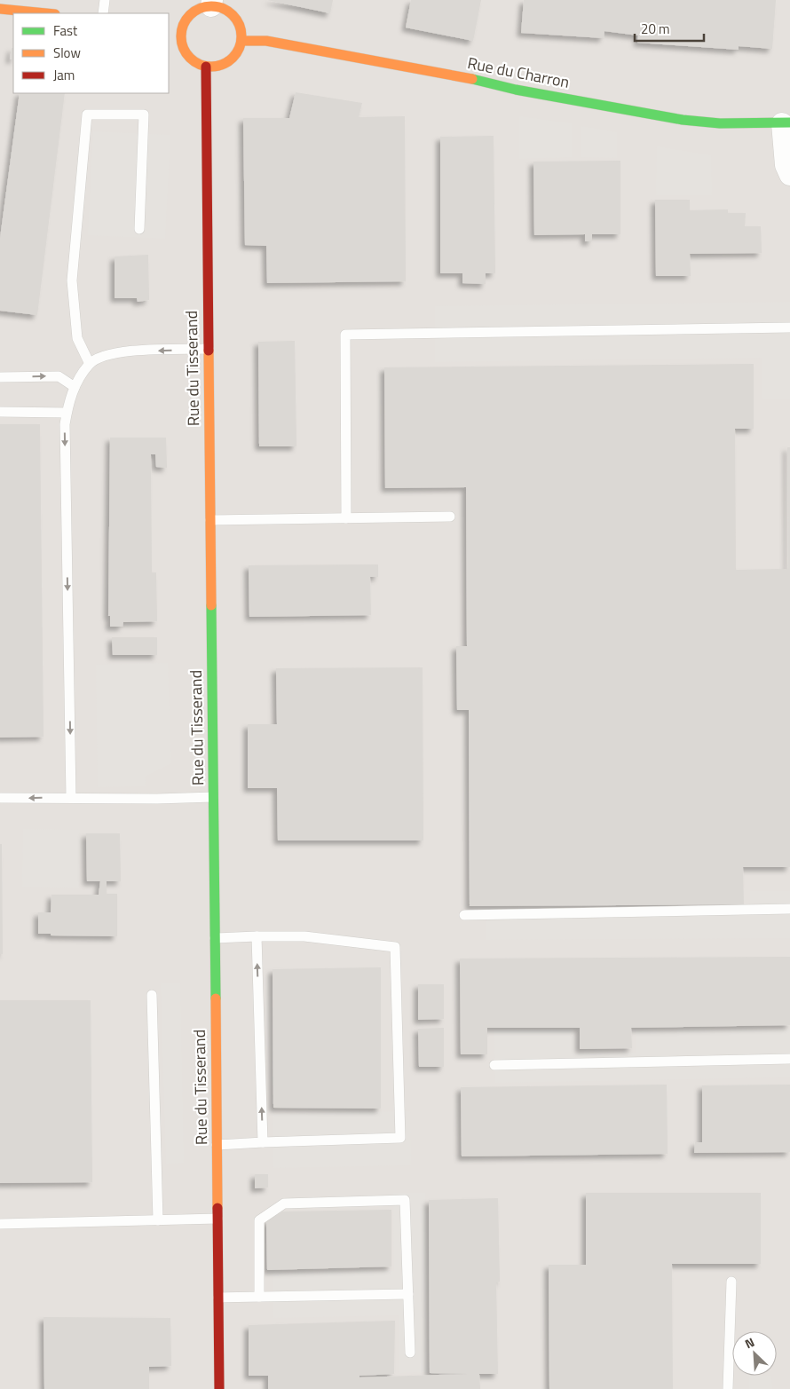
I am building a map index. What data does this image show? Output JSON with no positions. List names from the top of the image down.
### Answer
{
  "streets": {
    "street": ["Rue du Charron", "Rue du Tisserand"]
  },
  "crossings": [
    ["Rue du Charron", "Rue du Tisserand"]
  ],
  "legend": ["Fast", "Slow", "Jam"],
  "scale_bar": "20 m",
  "north": "top left"
}
